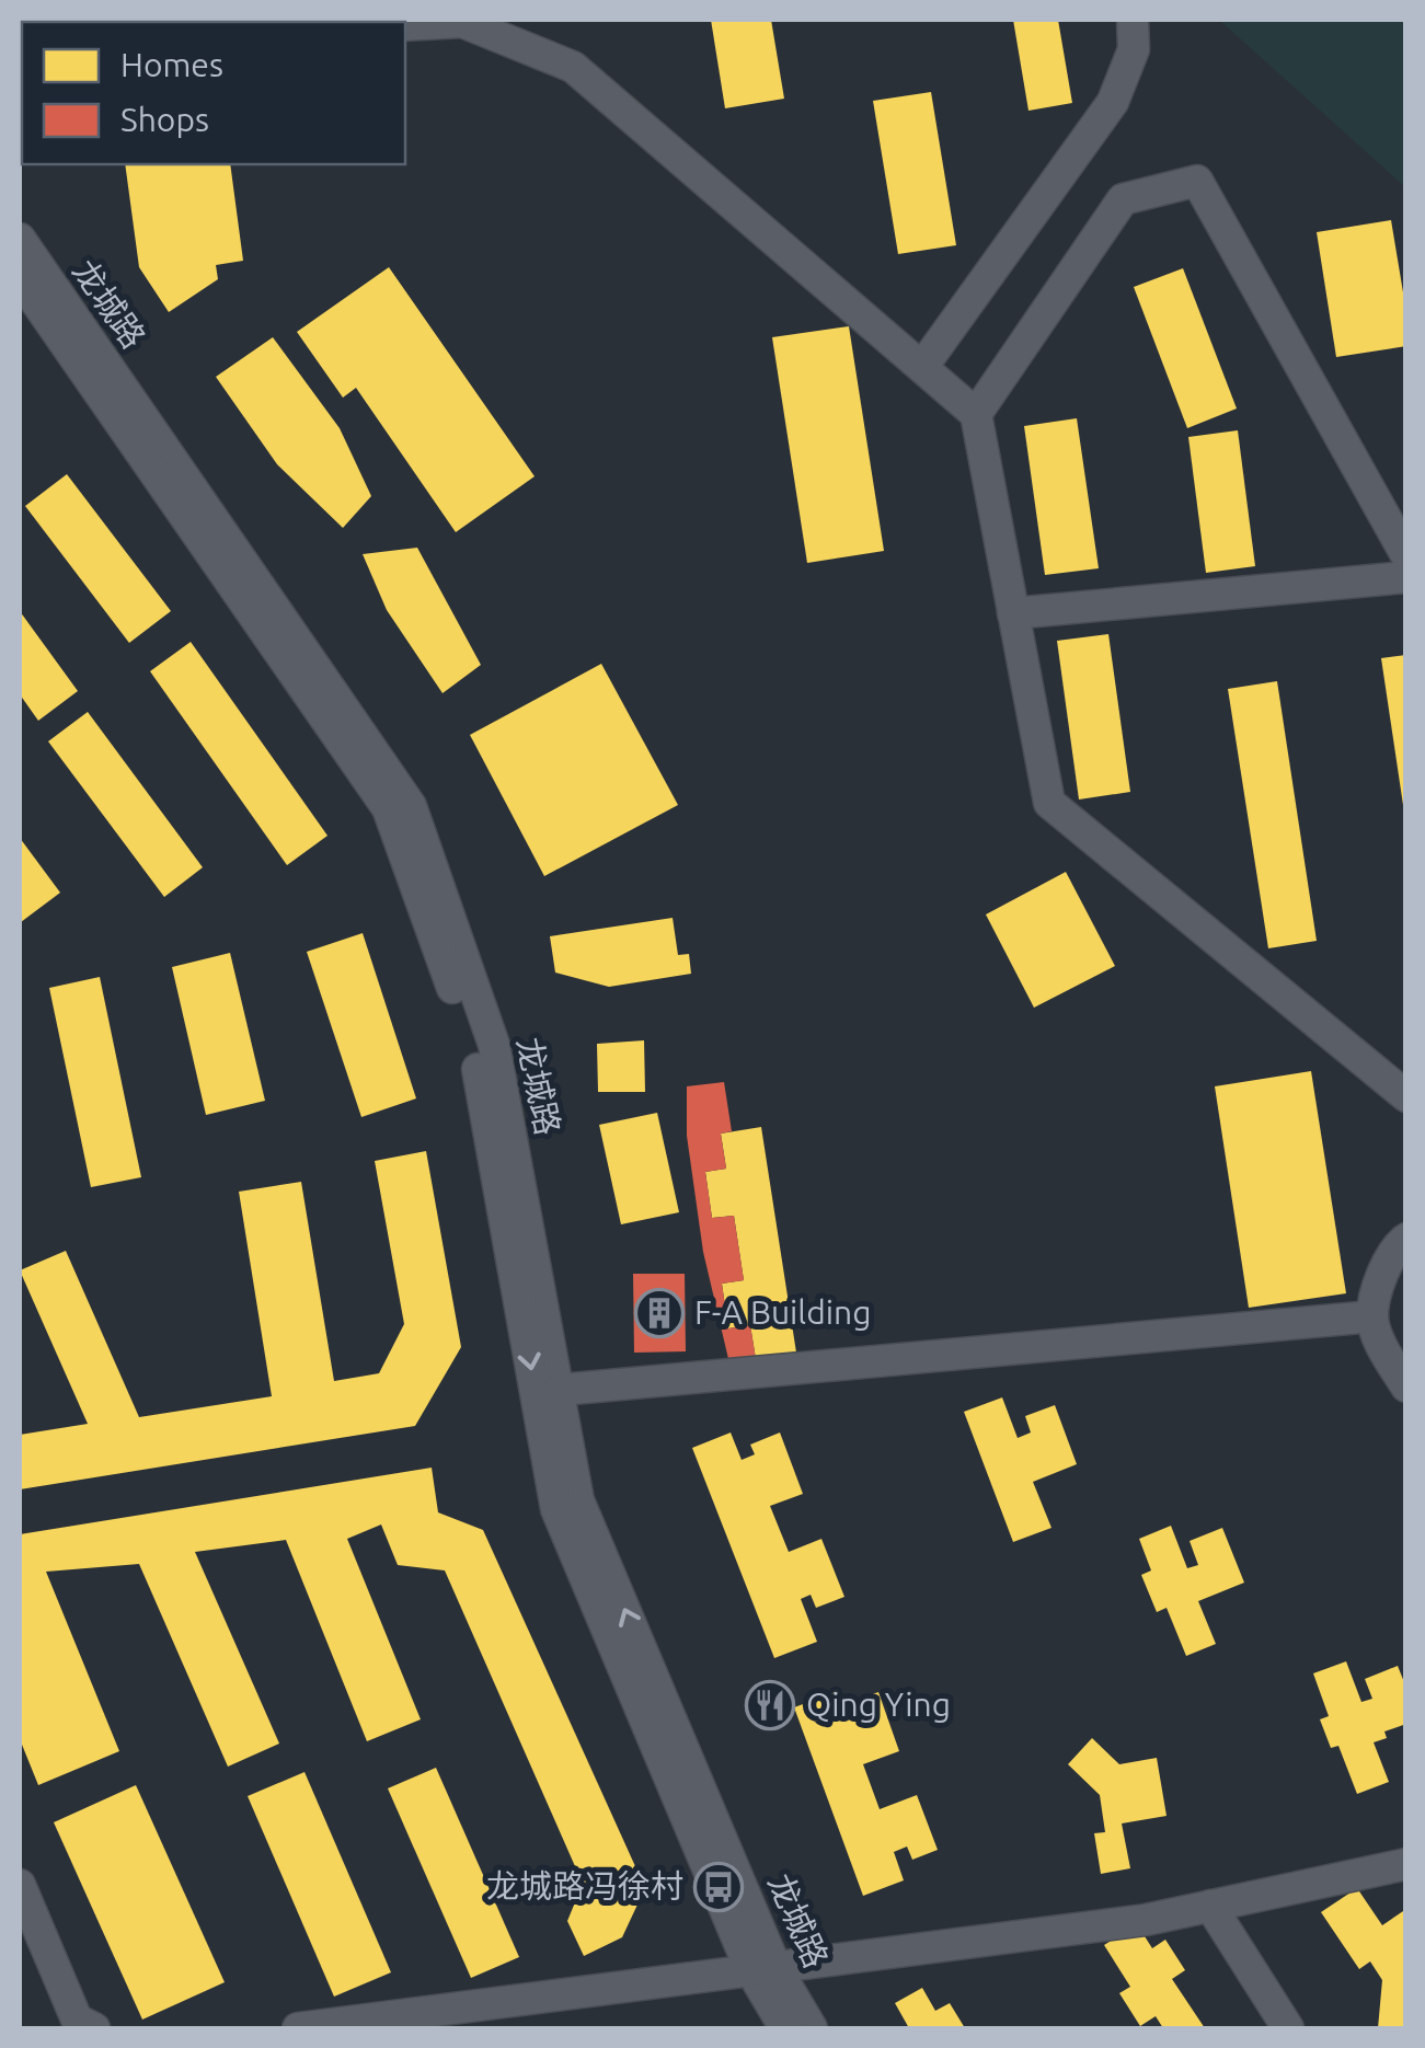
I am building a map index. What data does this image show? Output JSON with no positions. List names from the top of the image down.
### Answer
{
  "streets": {
    "street": ["龙城路"]
  },
  "places": {
    "building": ["F-A Building"],
    "restaurant": ["Qing Ying"],
    "bus stop": ["龙城路冯徐村"]
  },
  "legend": ["Homes", "Shops"]
}
